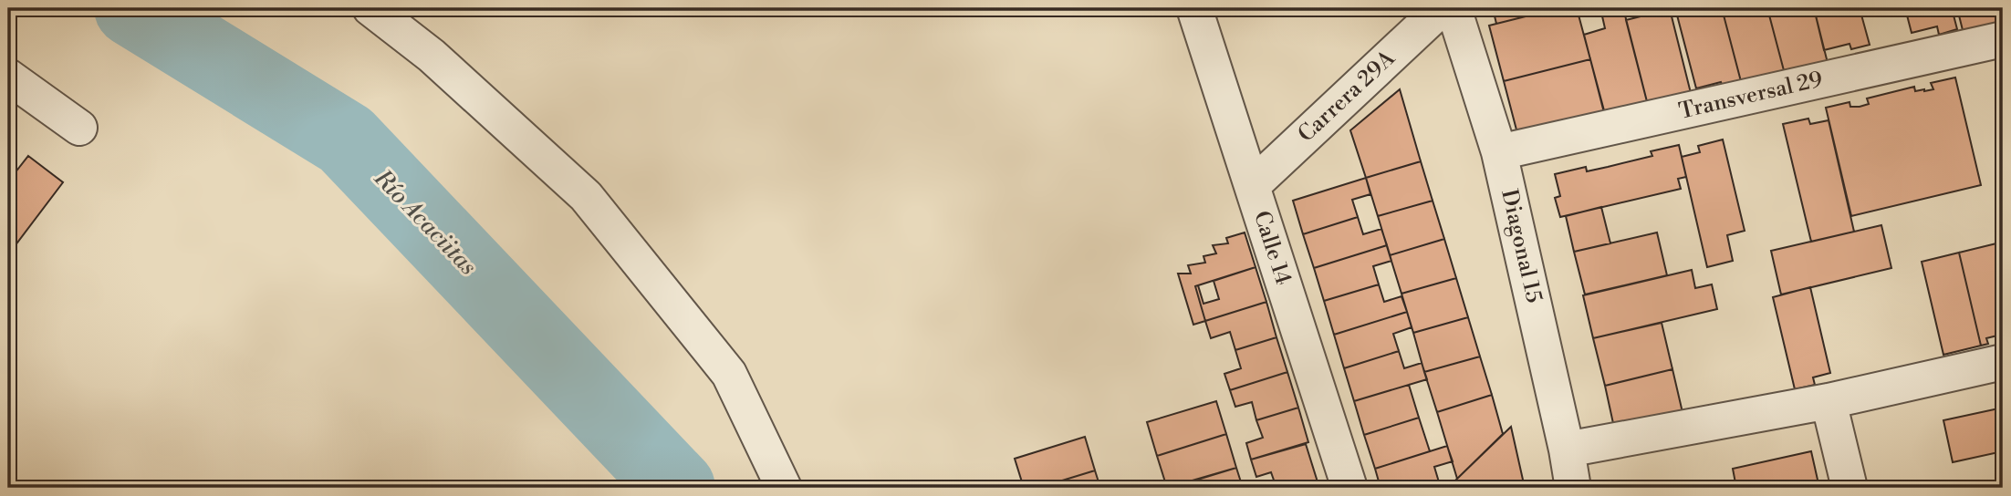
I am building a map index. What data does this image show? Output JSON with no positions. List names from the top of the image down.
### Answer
{
  "streets": {
    "street": [
      "Transversal 29",
      "Carrera 29A",
      "Diagonal 15",
      "Calle 14"
    ]
  },
  "crossings": [
    ["Transversal 29", "Diagonal 15"],
    ["Carrera 29A", "Calle 14"]
  ],
  "water": ["Río Acaciitas"]
}
